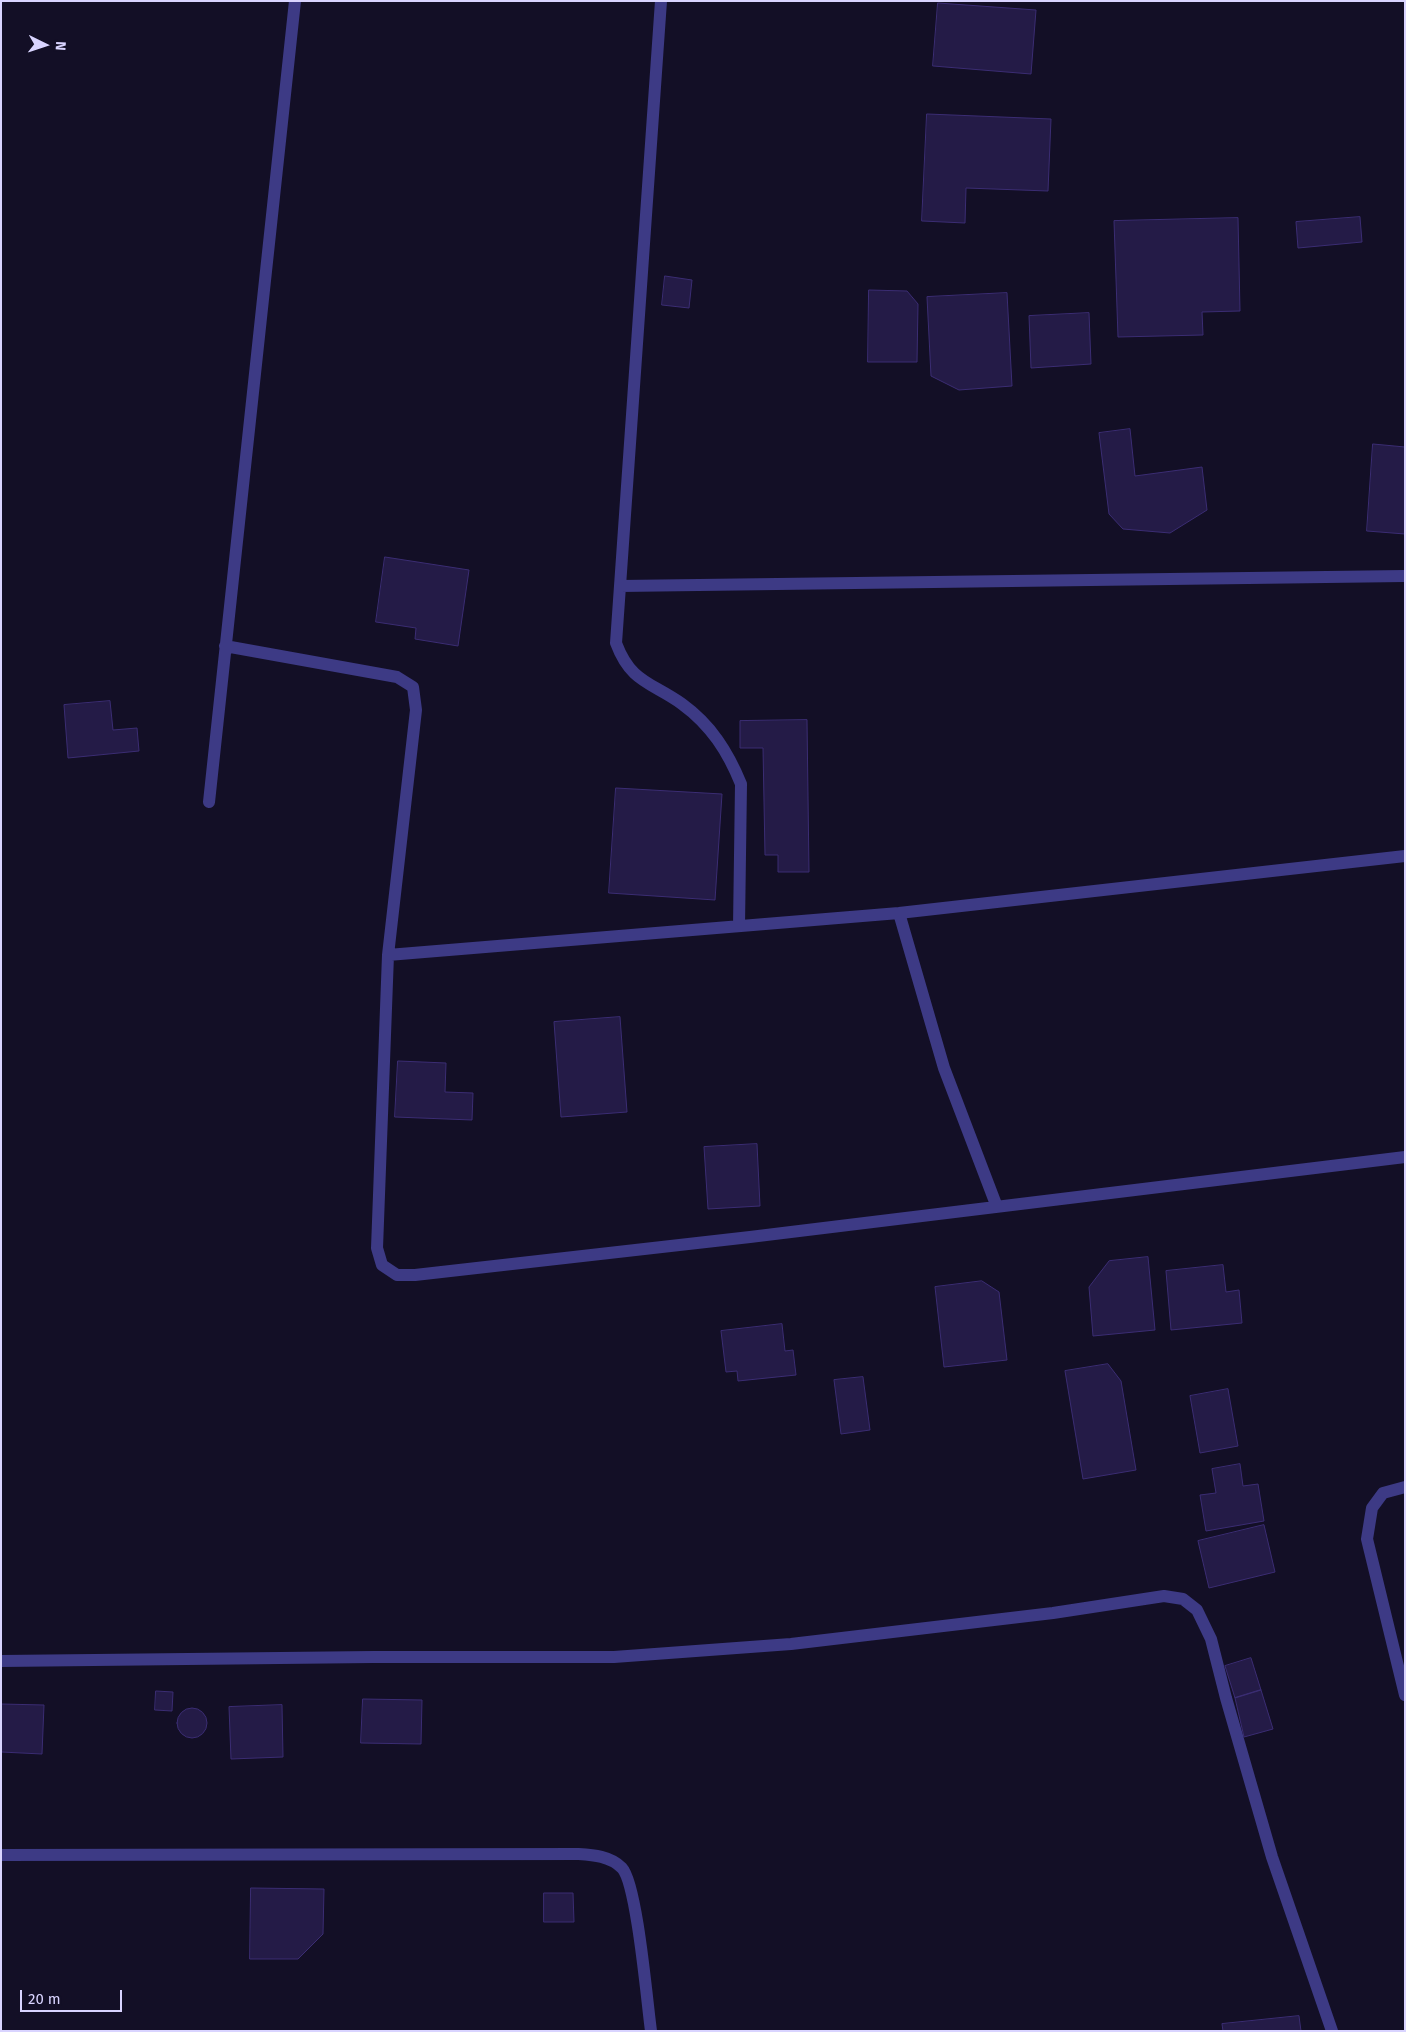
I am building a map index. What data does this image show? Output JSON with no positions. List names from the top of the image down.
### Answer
{
  "scale_bar": "20 m",
  "north": "right"
}
